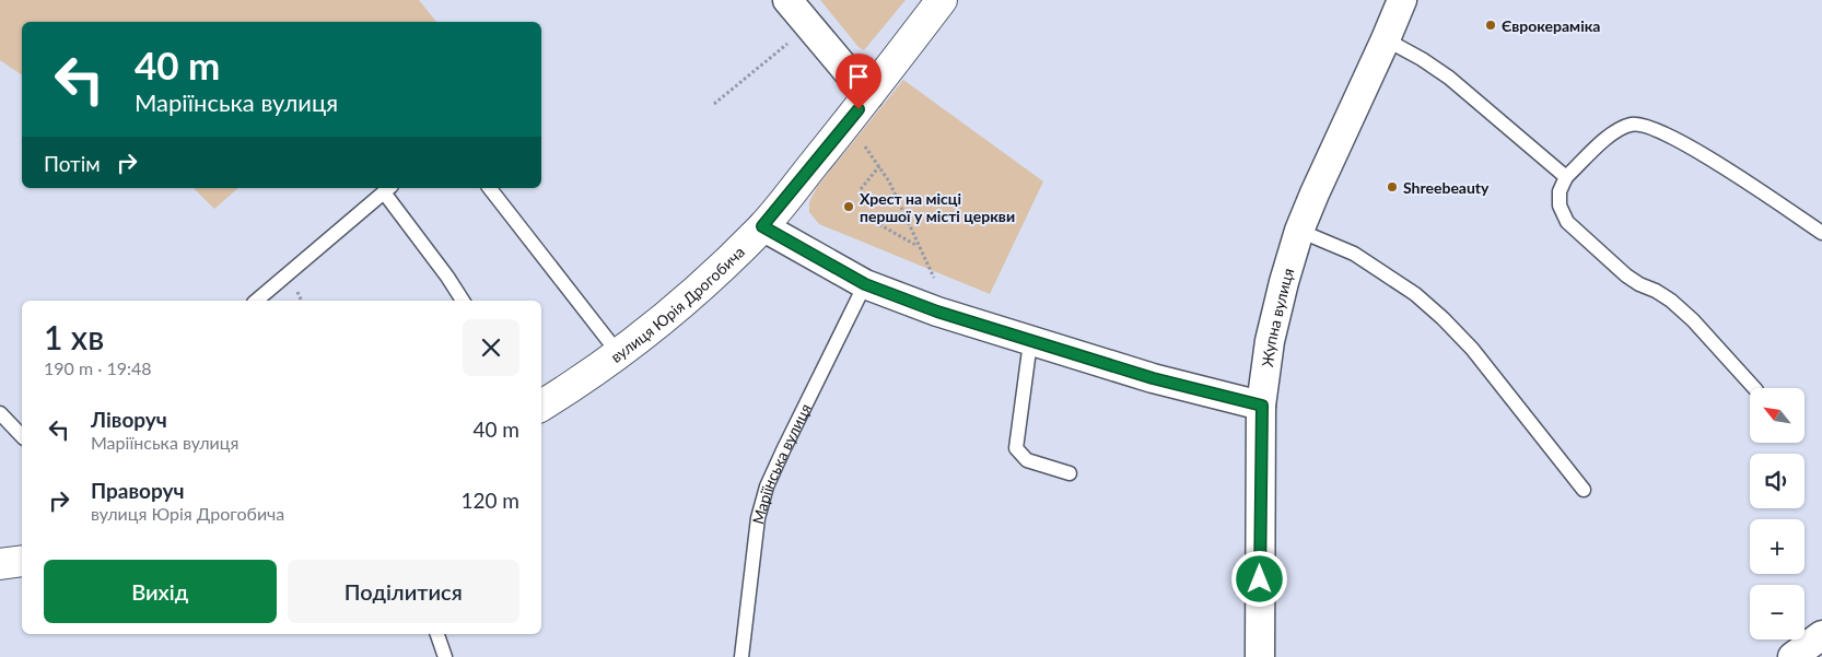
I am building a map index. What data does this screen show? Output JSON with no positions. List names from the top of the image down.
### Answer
{
  "streets": {
    "street": ["вулиця Юрія Дрогобича", "Жупна вулиця"],
    "lane": ["Маріїнська вулиця"]
  },
  "places": ["Єврокераміка", "Shreebeauty", "Хрест на місці першої у місті церкви"],
  "north": "top left",
  "page": {
    "turn": ["40 m", "Маріїнська вулиця"],
    "then": "Потім",
    "heading": ["1 хв", "190 m · 19:48"],
    "map_buttons": ["+", "−"],
    "list": [
      {
        "name": "Ліворуч",
        "note": "Маріїнська вулиця",
        "value": "40 m"
      },
      {
        "name": "Праворуч",
        "note": "вулиця Юрія Дрогобича",
        "value": "120 m"
      }
    ],
    "buttons": ["Вихід", "Поділитися"]
  }
}
